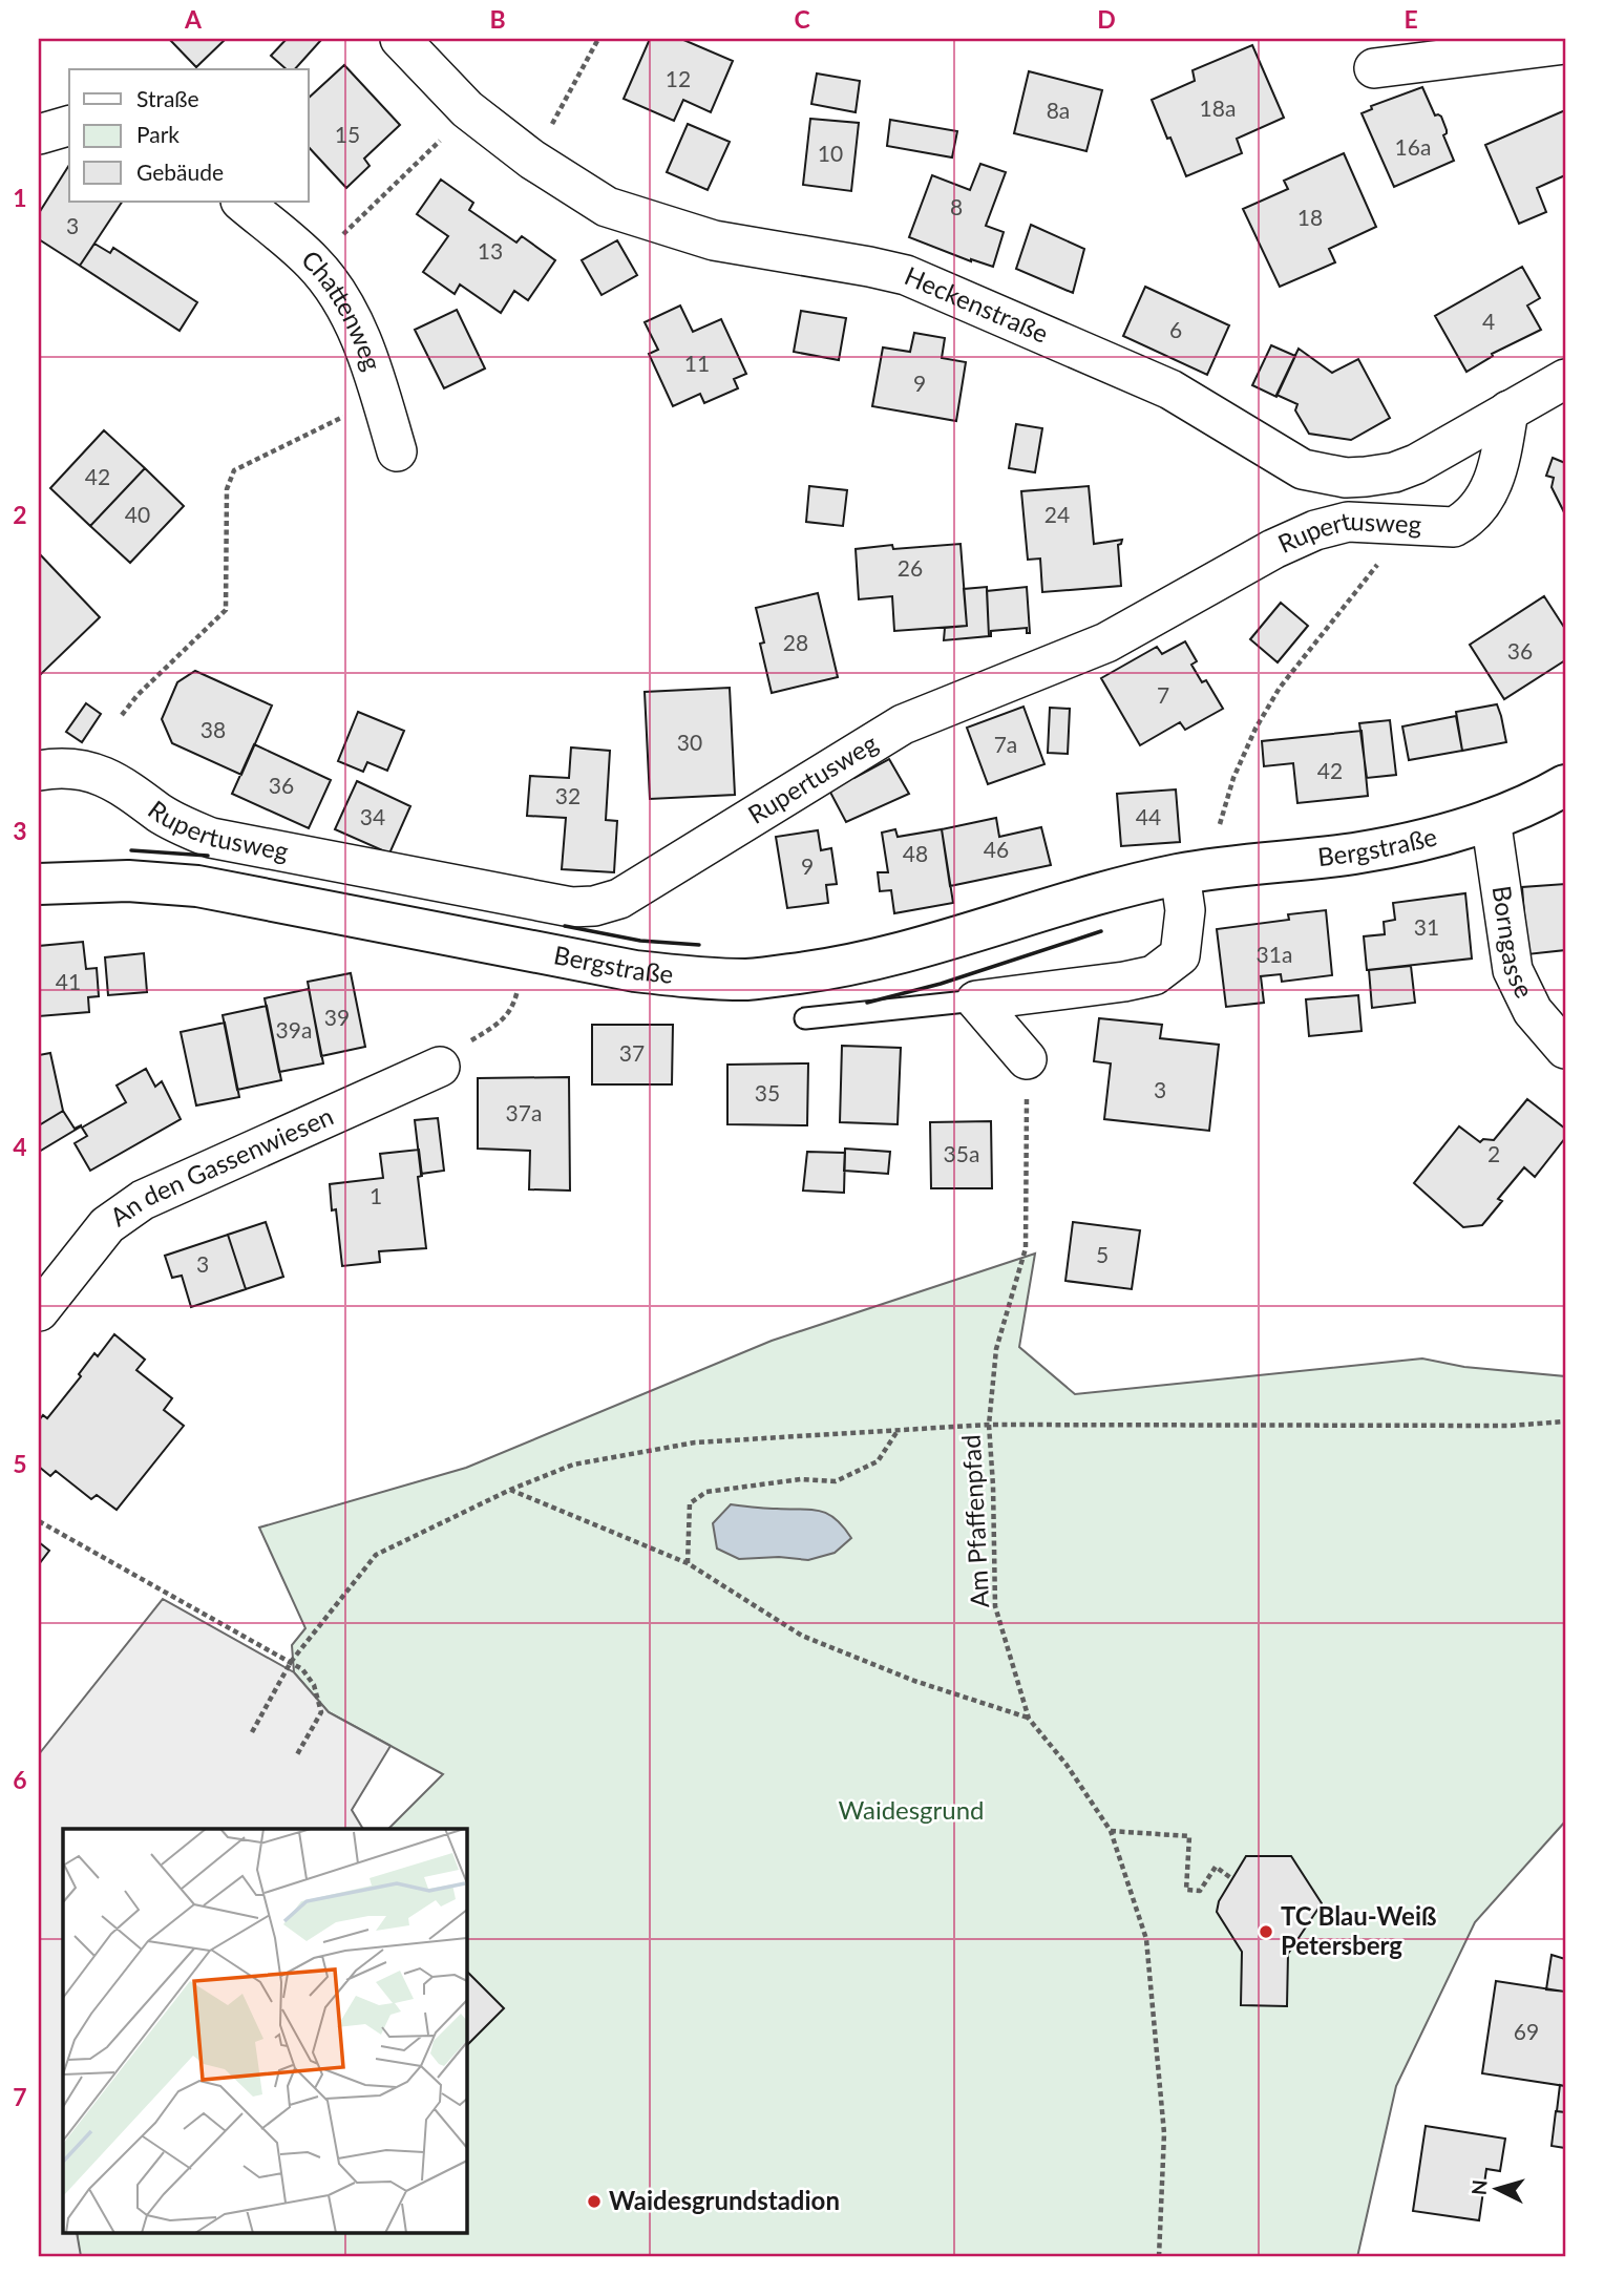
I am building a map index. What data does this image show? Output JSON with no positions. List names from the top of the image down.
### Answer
{
  "streets": {
    "main road": ["Bergstraße"],
    "street": [
      "Heckenstraße",
      "Chattenweg",
      "Rupertusweg",
      "Borngasse",
      "An den Gassenwiesen"
    ],
    "path": ["Am Pfaffenpfad"]
  },
  "crossings": [
    ["Heckenstraße", "Rupertusweg"],
    ["Bergstraße", "Borngasse"]
  ],
  "parks": ["Waidesgrund"],
  "places": ["TC Blau-Weiß Petersberg", "Waidesgrundstadion"],
  "house_numbers": [
    "12",
    "18a",
    "8a",
    "15",
    "16a",
    "10",
    "8",
    "18",
    "3",
    "13",
    "4",
    "6",
    "11",
    "9",
    "42",
    "40",
    "24",
    "26",
    "28",
    "36",
    "7",
    "38",
    "30",
    "7a",
    "42",
    "36",
    "32",
    "34",
    "44",
    "46",
    "48",
    "9",
    "31",
    "31a",
    "41",
    "39",
    "39a",
    "37",
    "3",
    "35",
    "37a",
    "35a",
    "2",
    "1",
    "5",
    "3",
    "69"
  ],
  "legend": ["Straße", "Park", "Gebäude"],
  "north": "left",
  "grid": {
    "columns": [
      "A",
      "B",
      "C",
      "D",
      "E"
    ],
    "rows": [
      "1",
      "2",
      "3",
      "4",
      "5",
      "6",
      "7"
    ]
  }
}
